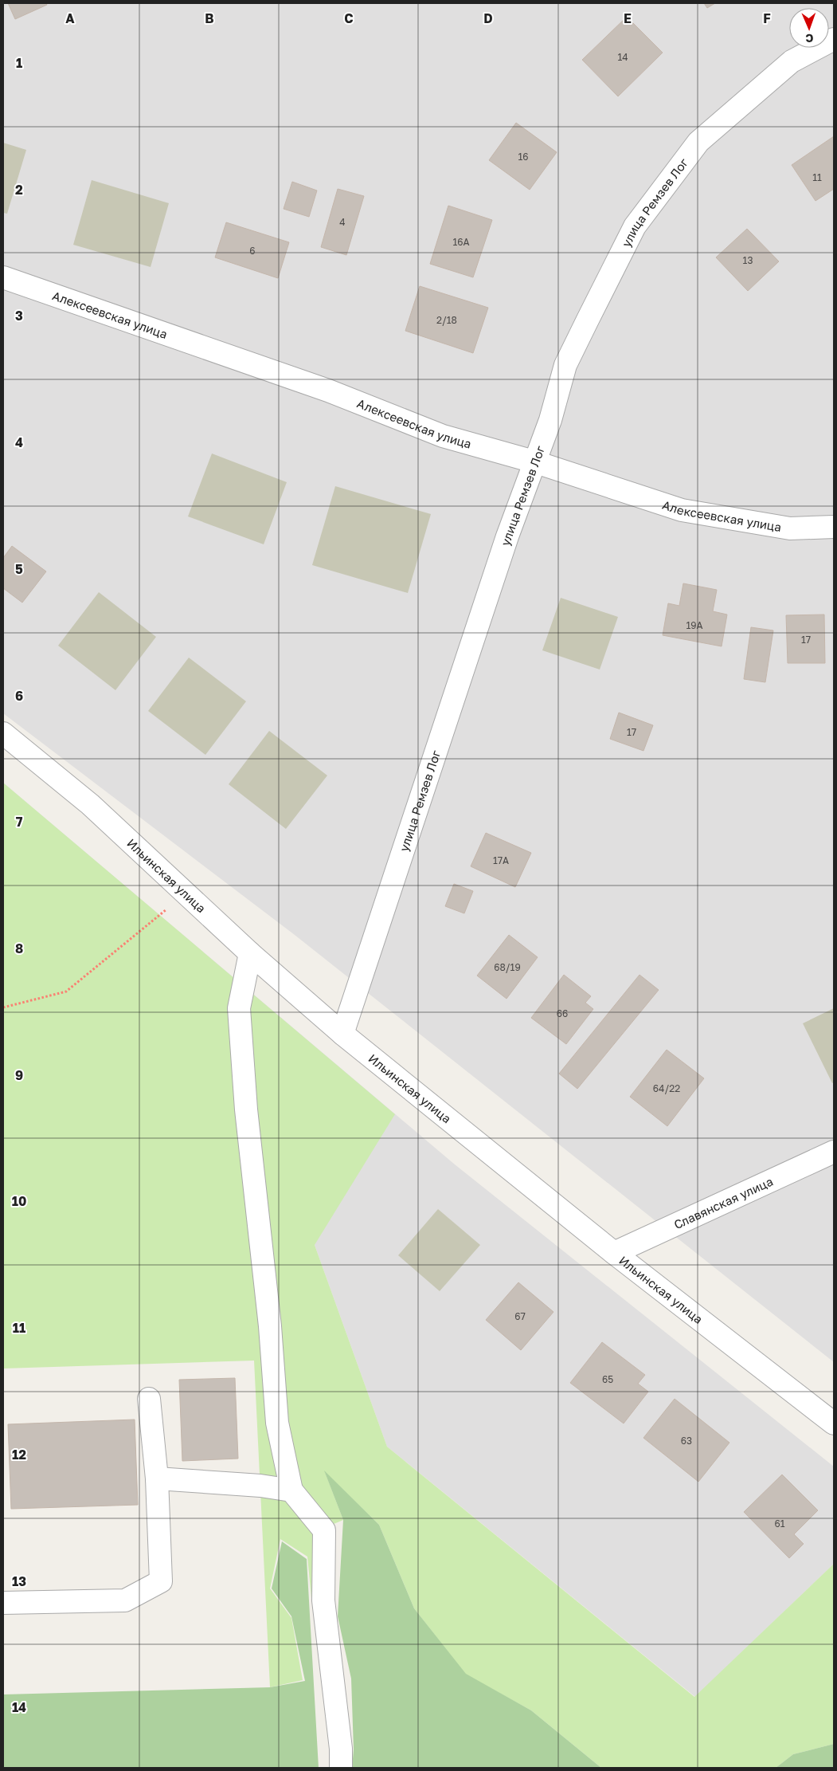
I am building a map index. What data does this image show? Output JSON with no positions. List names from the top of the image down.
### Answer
{
  "streets": {
    "street": [
      "улица Ремзев Лог",
      "Алексеевская улица",
      "Ильинская улица",
      "Славянская улица"
    ]
  },
  "crossings": [
    ["улица Ремзев Лог", "Алексеевская улица"],
    ["улица Ремзев Лог", "Ильинская улица"],
    ["Ильинская улица", "Славянская улица"]
  ],
  "house_numbers": [
    "14",
    "16",
    "11",
    "4",
    "16А",
    "6",
    "13",
    "2/18",
    "19А",
    "17",
    "17",
    "17А",
    "68/19",
    "66",
    "64/22",
    "67",
    "65",
    "63",
    "61"
  ],
  "north": "bottom",
  "grid": {
    "columns": [
      "A",
      "B",
      "C",
      "D",
      "E",
      "F"
    ],
    "rows": [
      "1",
      "2",
      "3",
      "4",
      "5",
      "6",
      "7",
      "8",
      "9",
      "10",
      "11",
      "12",
      "13",
      "14"
    ]
  }
}
